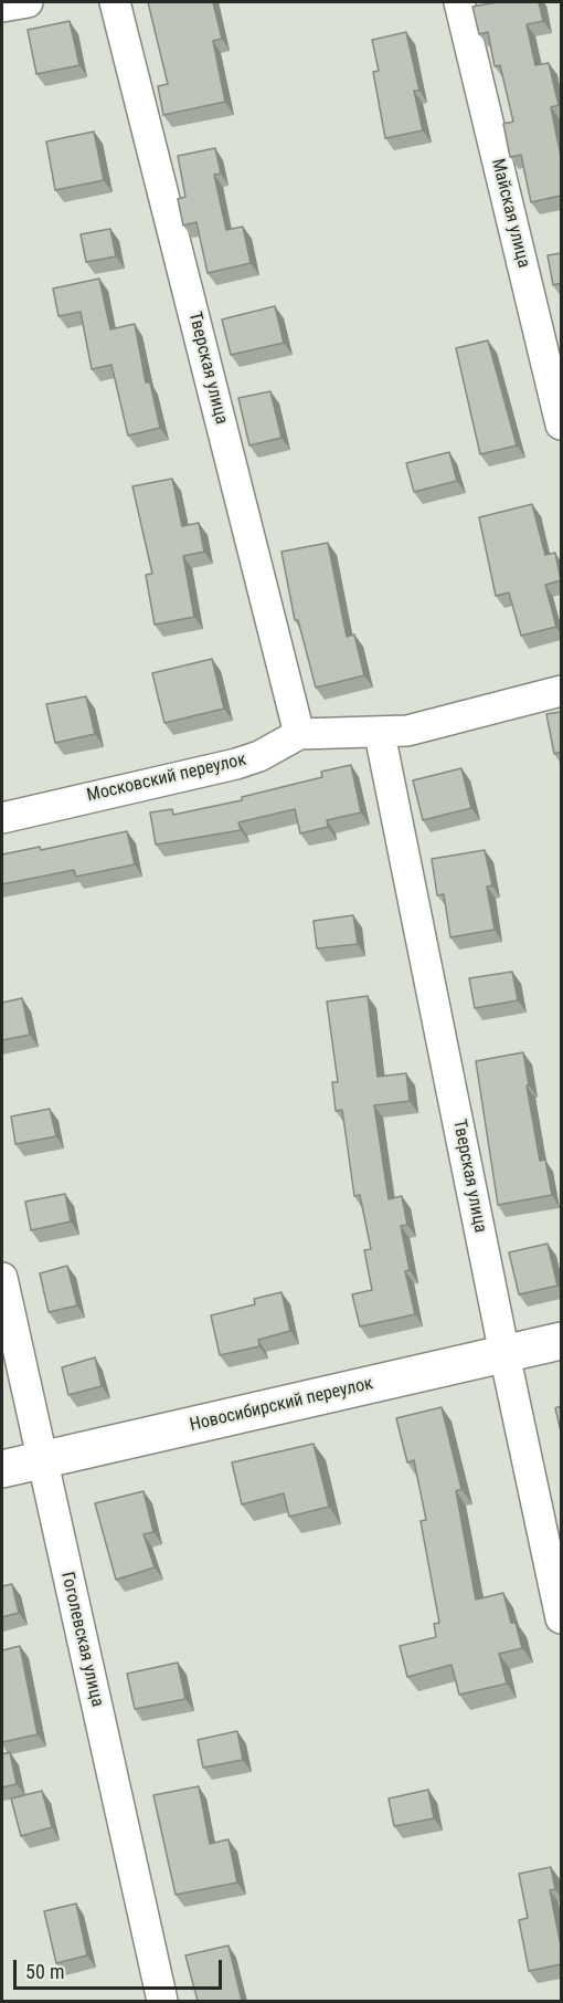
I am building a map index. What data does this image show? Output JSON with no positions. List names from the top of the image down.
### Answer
{
  "streets": {
    "street": [
      "Майская улица",
      "Тверская улица",
      "Московский переулок",
      "Новосибирский переулок",
      "Гоголевская улица"
    ]
  },
  "crossings": [
    ["Тверская улица", "Московский переулок"],
    ["Тверская улица", "Новосибирский переулок"],
    ["Новосибирский переулок", "Гоголевская улица"]
  ],
  "scale_bar": "50 m"
}
